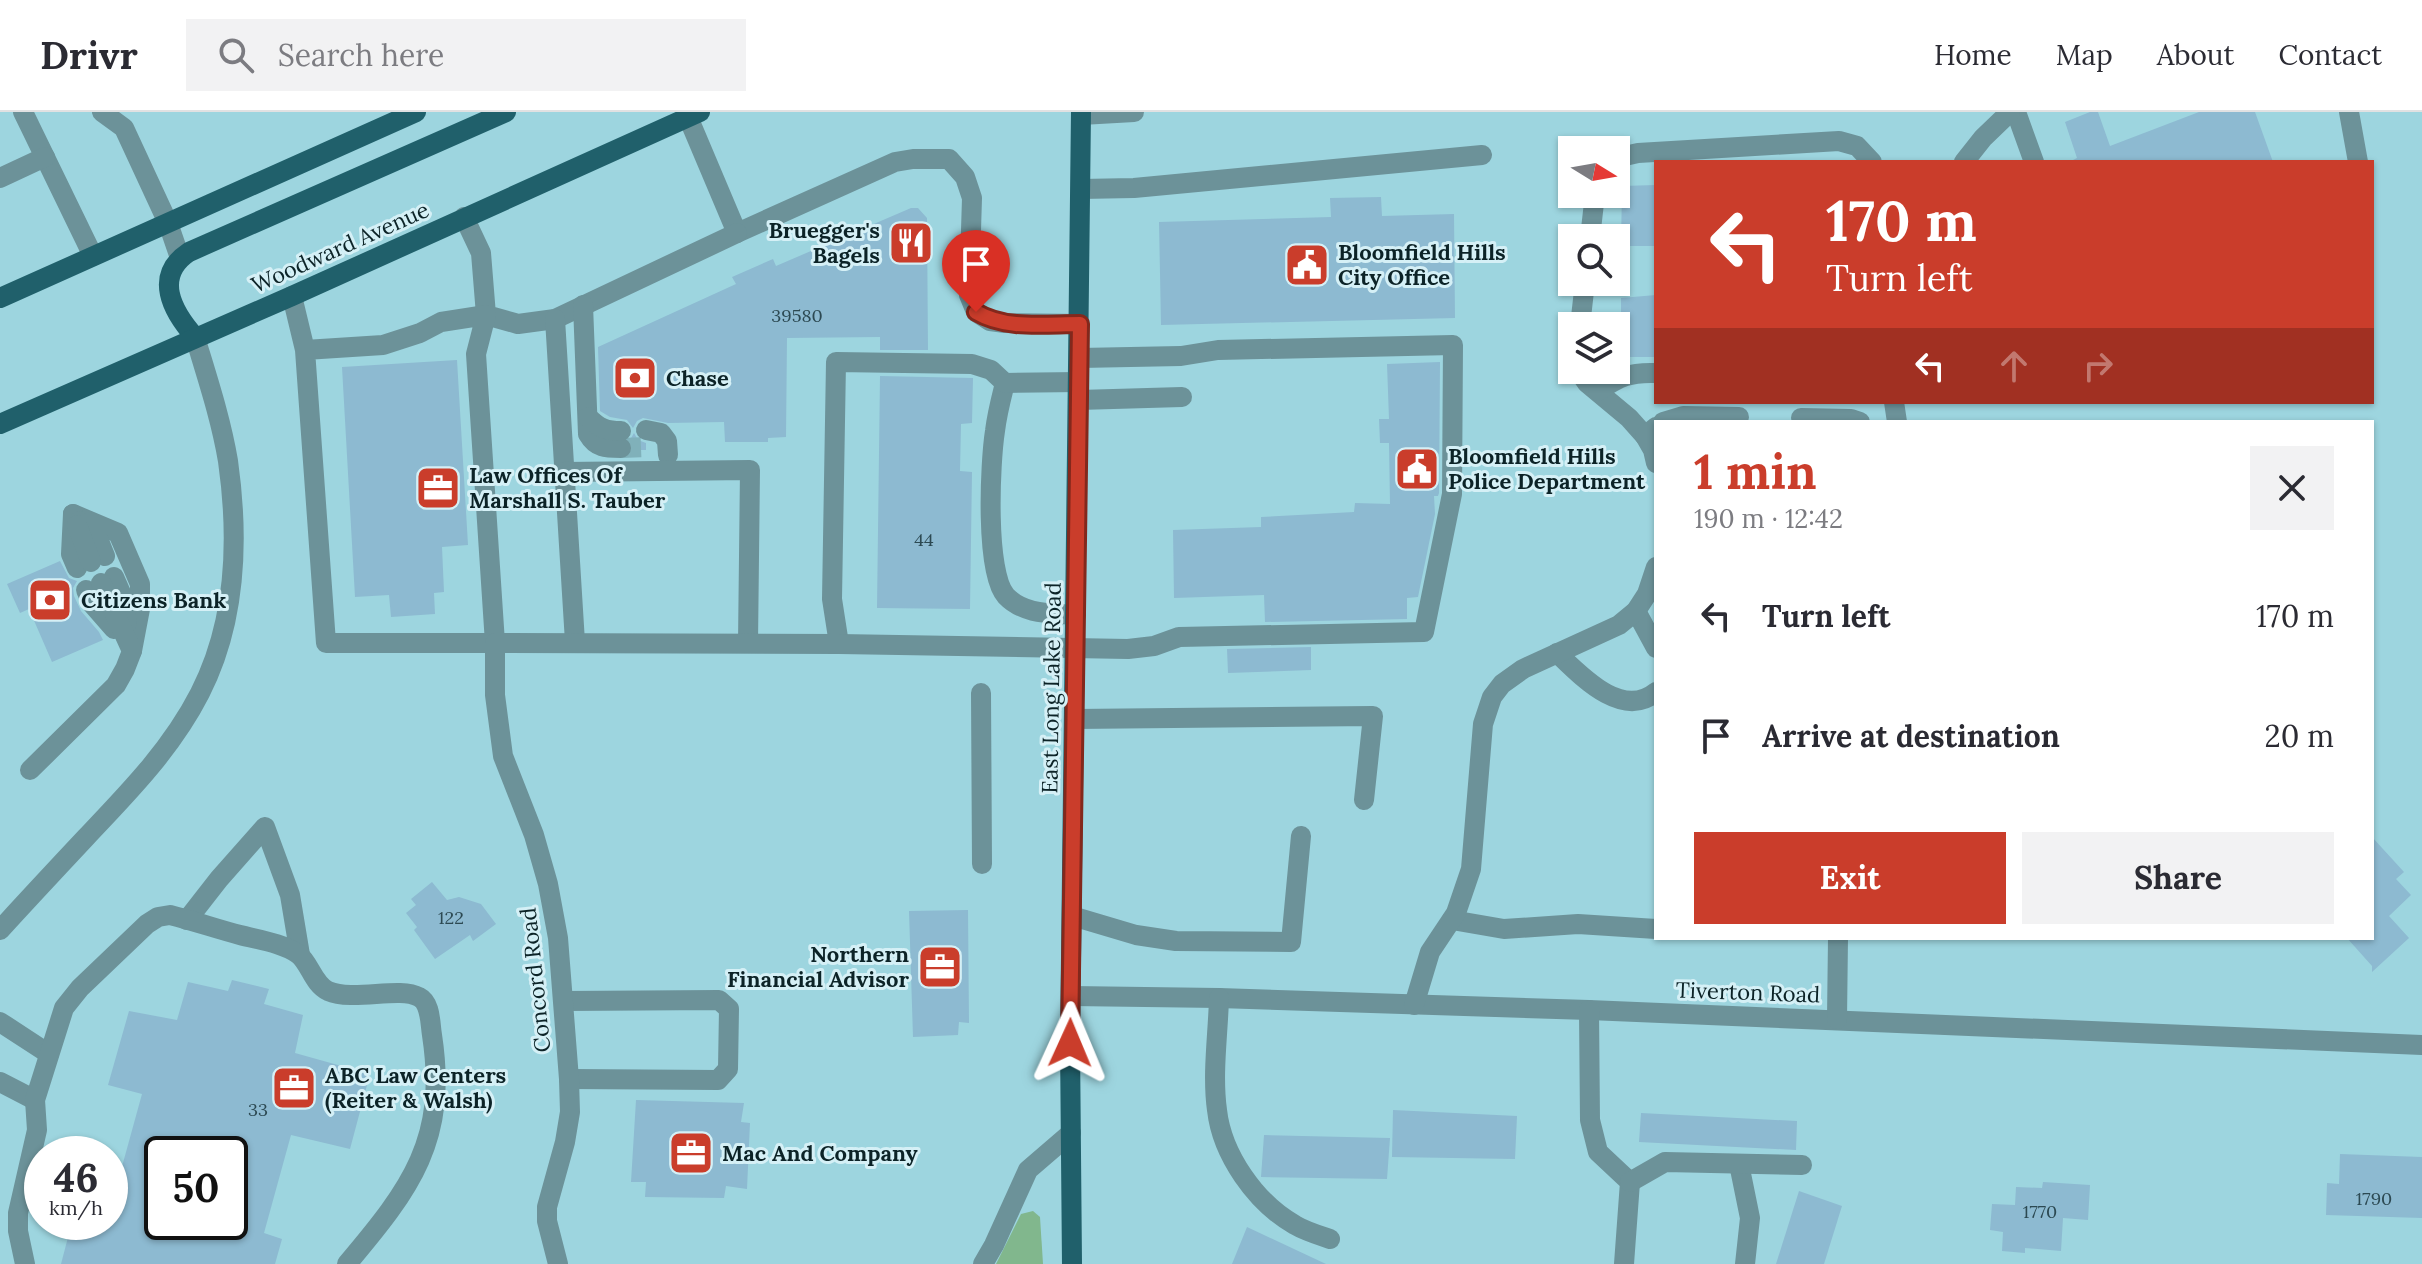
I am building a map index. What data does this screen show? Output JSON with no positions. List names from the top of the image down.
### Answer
{
  "streets": {
    "main road": ["Woodward Avenue", "East Long Lake Road"],
    "street": ["Concord Road", "Tiverton Road"]
  },
  "crossings": [
    ["Woodward Avenue", "Concord Road"],
    ["East Long Lake Road", "Tiverton Road"]
  ],
  "places": {
    "restaurant": ["Bruegger's Bagels"],
    "public building": ["Bloomfield Hills City Office", "Bloomfield Hills Police Department"],
    "bank": ["Chase", "Citizens Bank"],
    "office": [
      "Law Offices Of Marshall S. Tauber",
      "Northern Financial Advisor",
      "ABC Law Centers (Reiter & Walsh)",
      "Mac And Company"
    ]
  },
  "house_numbers": [
    "39580",
    "44",
    "122",
    "33",
    "1790",
    "1770"
  ],
  "north": "right",
  "page": {
    "header": "Drivr",
    "search": "Search here",
    "nav": [
      "Home",
      "Map",
      "About",
      "Contact"
    ],
    "turn": ["170 m", "Turn left"],
    "heading": ["1 min", "190 m · 12:42"],
    "list": [
      {
        "name": "Turn left",
        "value": "170 m"
      },
      {
        "name": "Arrive at destination",
        "value": "20 m"
      }
    ],
    "buttons": ["Exit", "Share"],
    "speed": "46 km/h",
    "limit": "50"
  }
}
